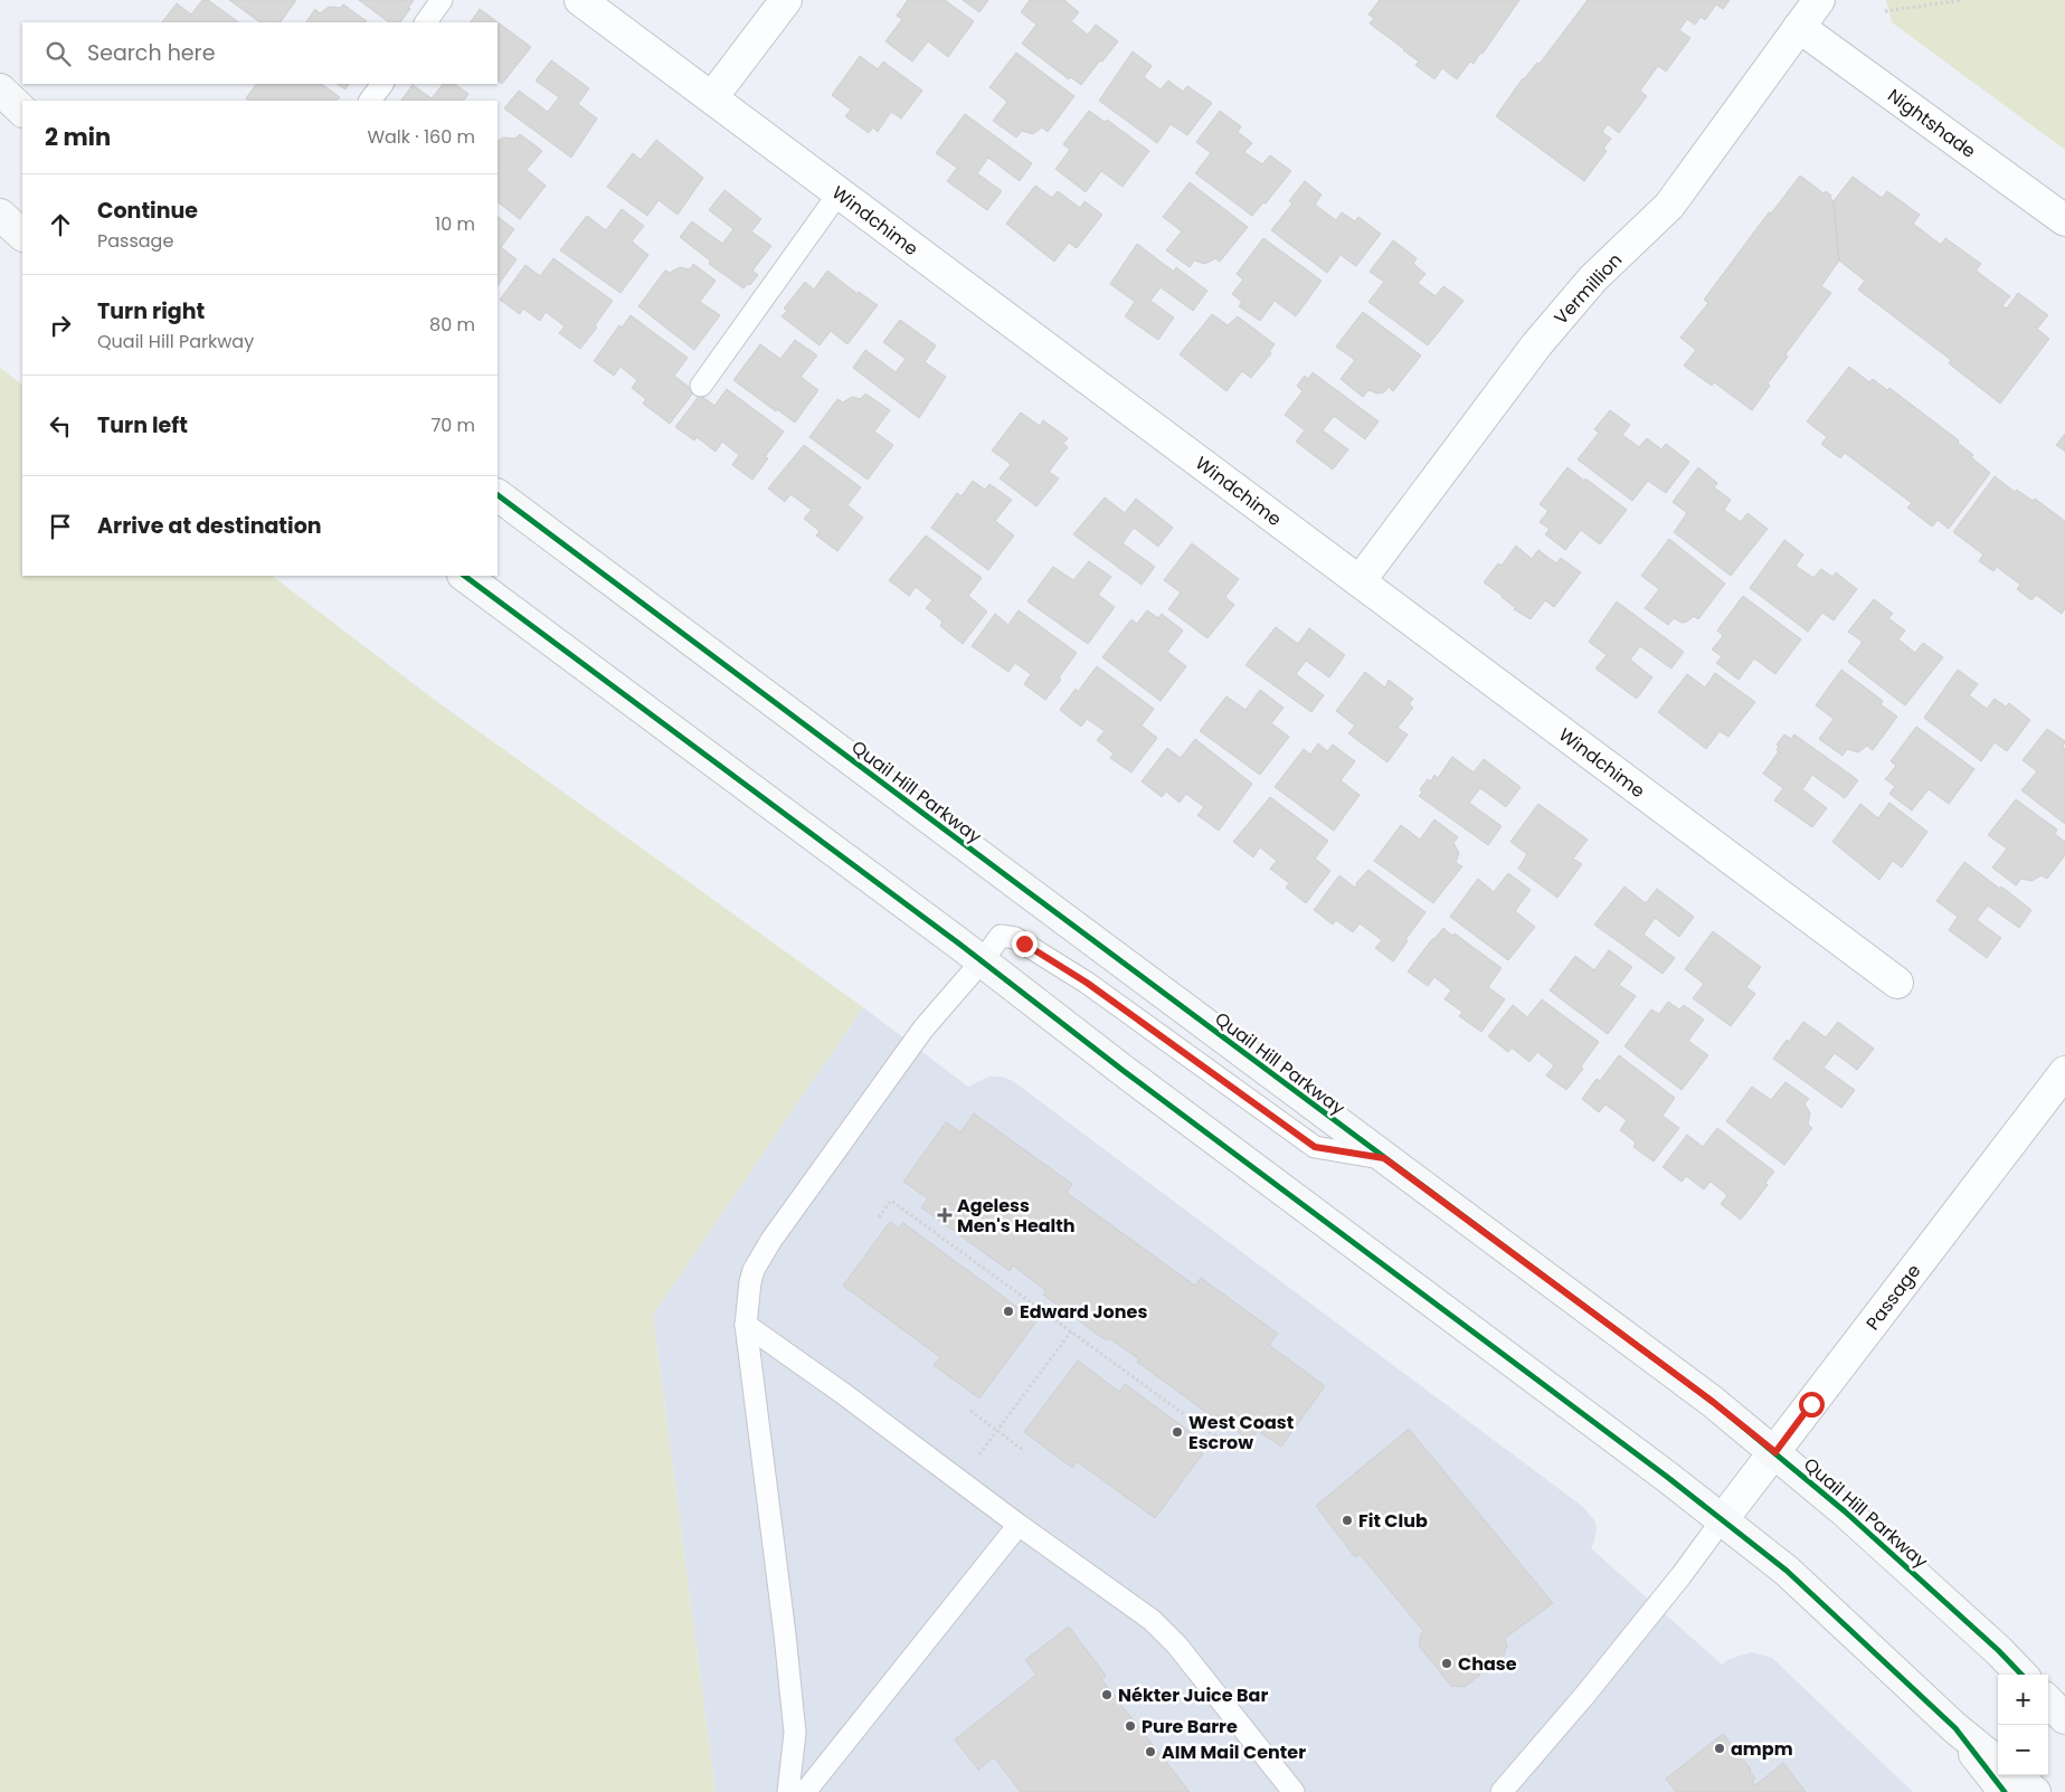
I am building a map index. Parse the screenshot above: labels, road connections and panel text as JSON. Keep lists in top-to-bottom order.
{
  "streets": {
    "main road": ["Quail Hill Parkway"],
    "street": [
      "Nightshade",
      "Windchime",
      "Vermillion",
      "Passage"
    ]
  },
  "crossings": [
    ["Nightshade", "Vermillion"],
    ["Windchime", "Vermillion"],
    ["Quail Hill Parkway", "Passage"]
  ],
  "places": {
    "health": ["Ageless Men's Health"],
    "other": [
      "Edward Jones",
      "West Coast Escrow",
      "Fit Club",
      "Chase",
      "Nékter Juice Bar",
      "Pure Barre",
      "ampm",
      "AIM Mail Center"
    ]
  },
  "page": {
    "search": "Search here",
    "heading": ["2 min", "Walk · 160 m"],
    "list": [
      ["Continue", "Passage", "10 m"],
      ["Turn right", "Quail Hill Parkway", "80 m"],
      ["Turn left", "70 m"],
      "Arrive at destination"
    ],
    "map_buttons": ["+", "−"]
  }
}
